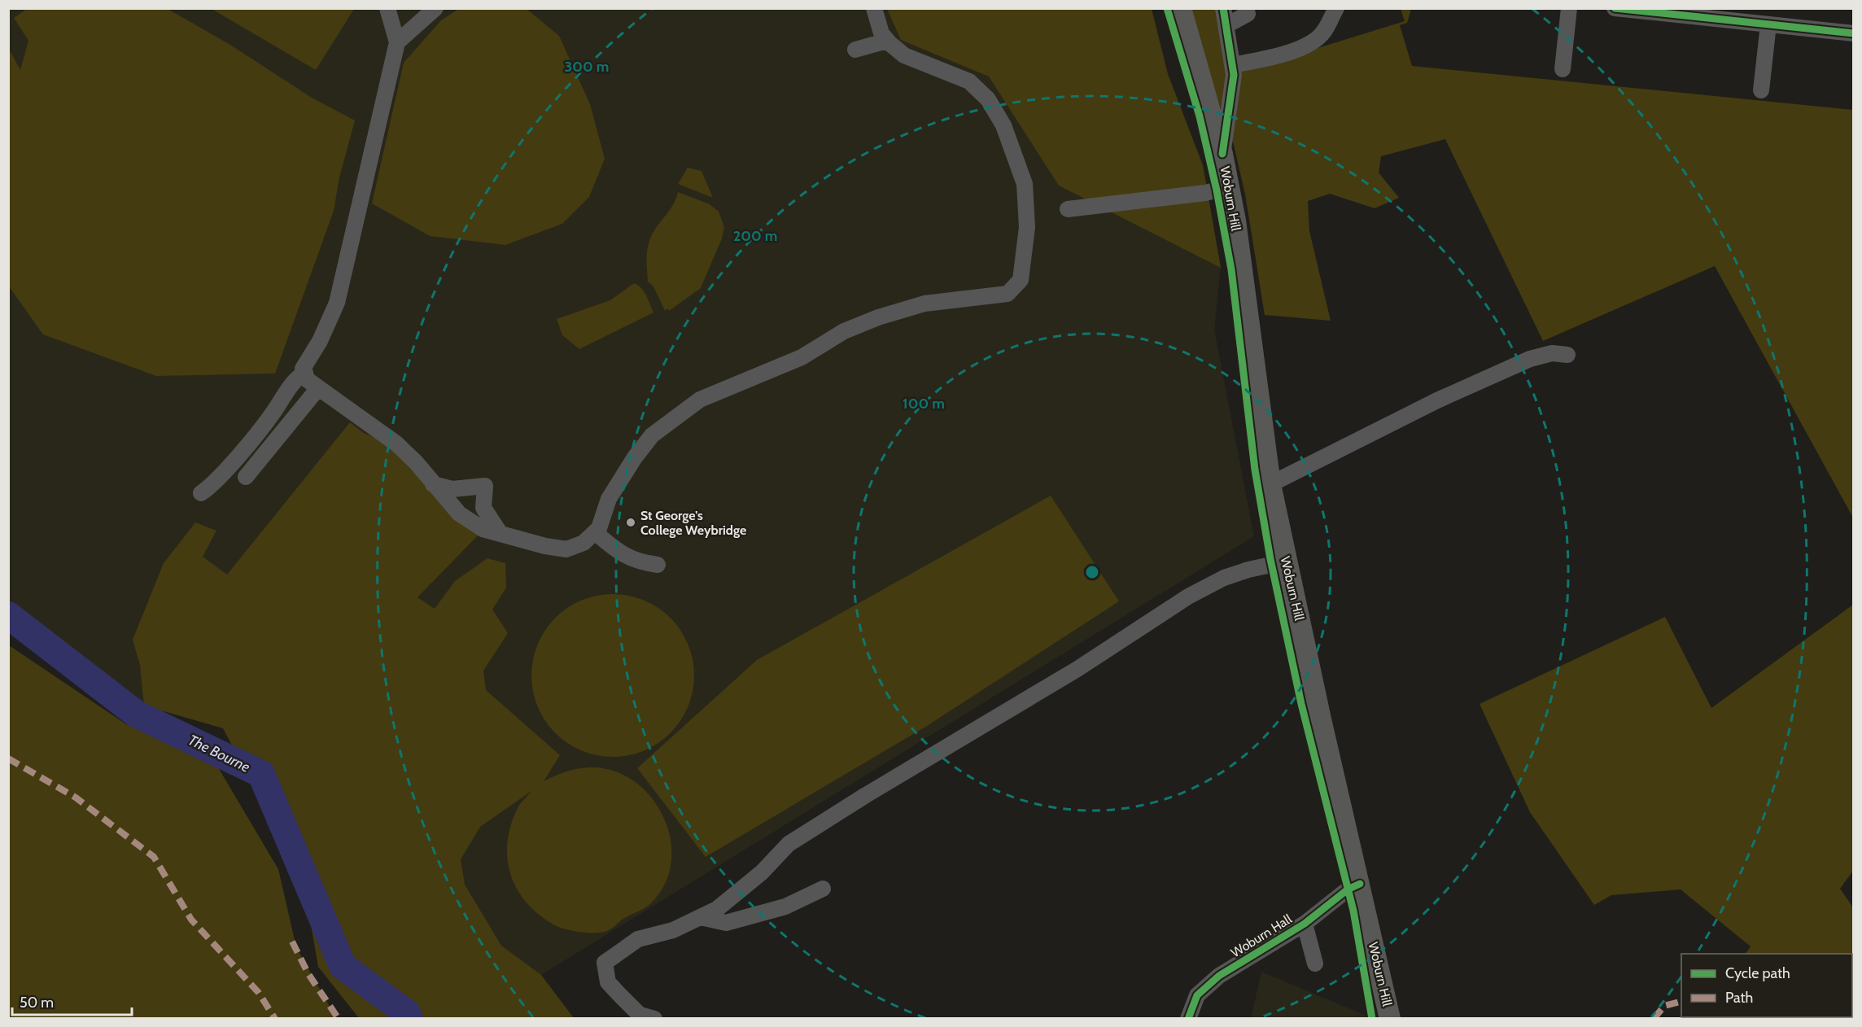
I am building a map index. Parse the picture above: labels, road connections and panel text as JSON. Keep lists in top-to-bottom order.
{
  "streets": {
    "main road": ["Woburn Hill"],
    "street": ["Woburn Hall"]
  },
  "crossings": [
    ["Woburn Hill", "Woburn Hall"]
  ],
  "water": ["The Bourne"],
  "places": ["St George's College Weybridge"],
  "legend": ["Cycle path", "Path"],
  "scale_bar": "50 m",
  "rings": ["300 m", "200 m", "100 m"]
}
